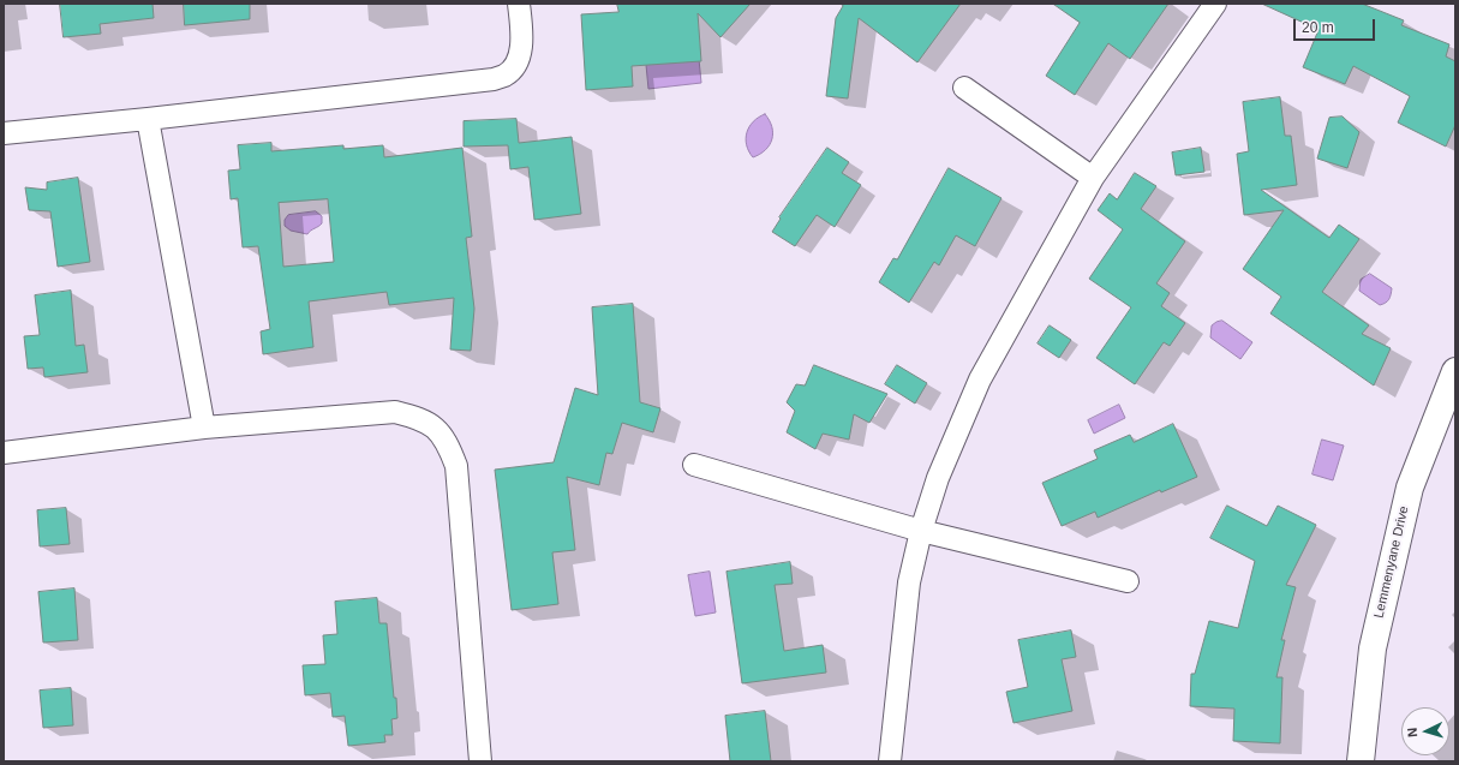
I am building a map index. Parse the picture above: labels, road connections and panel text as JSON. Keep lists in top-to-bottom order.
{
  "streets": {
    "street": ["Lemmenyane Drive"]
  },
  "scale_bar": "20 m",
  "north": "left"
}
